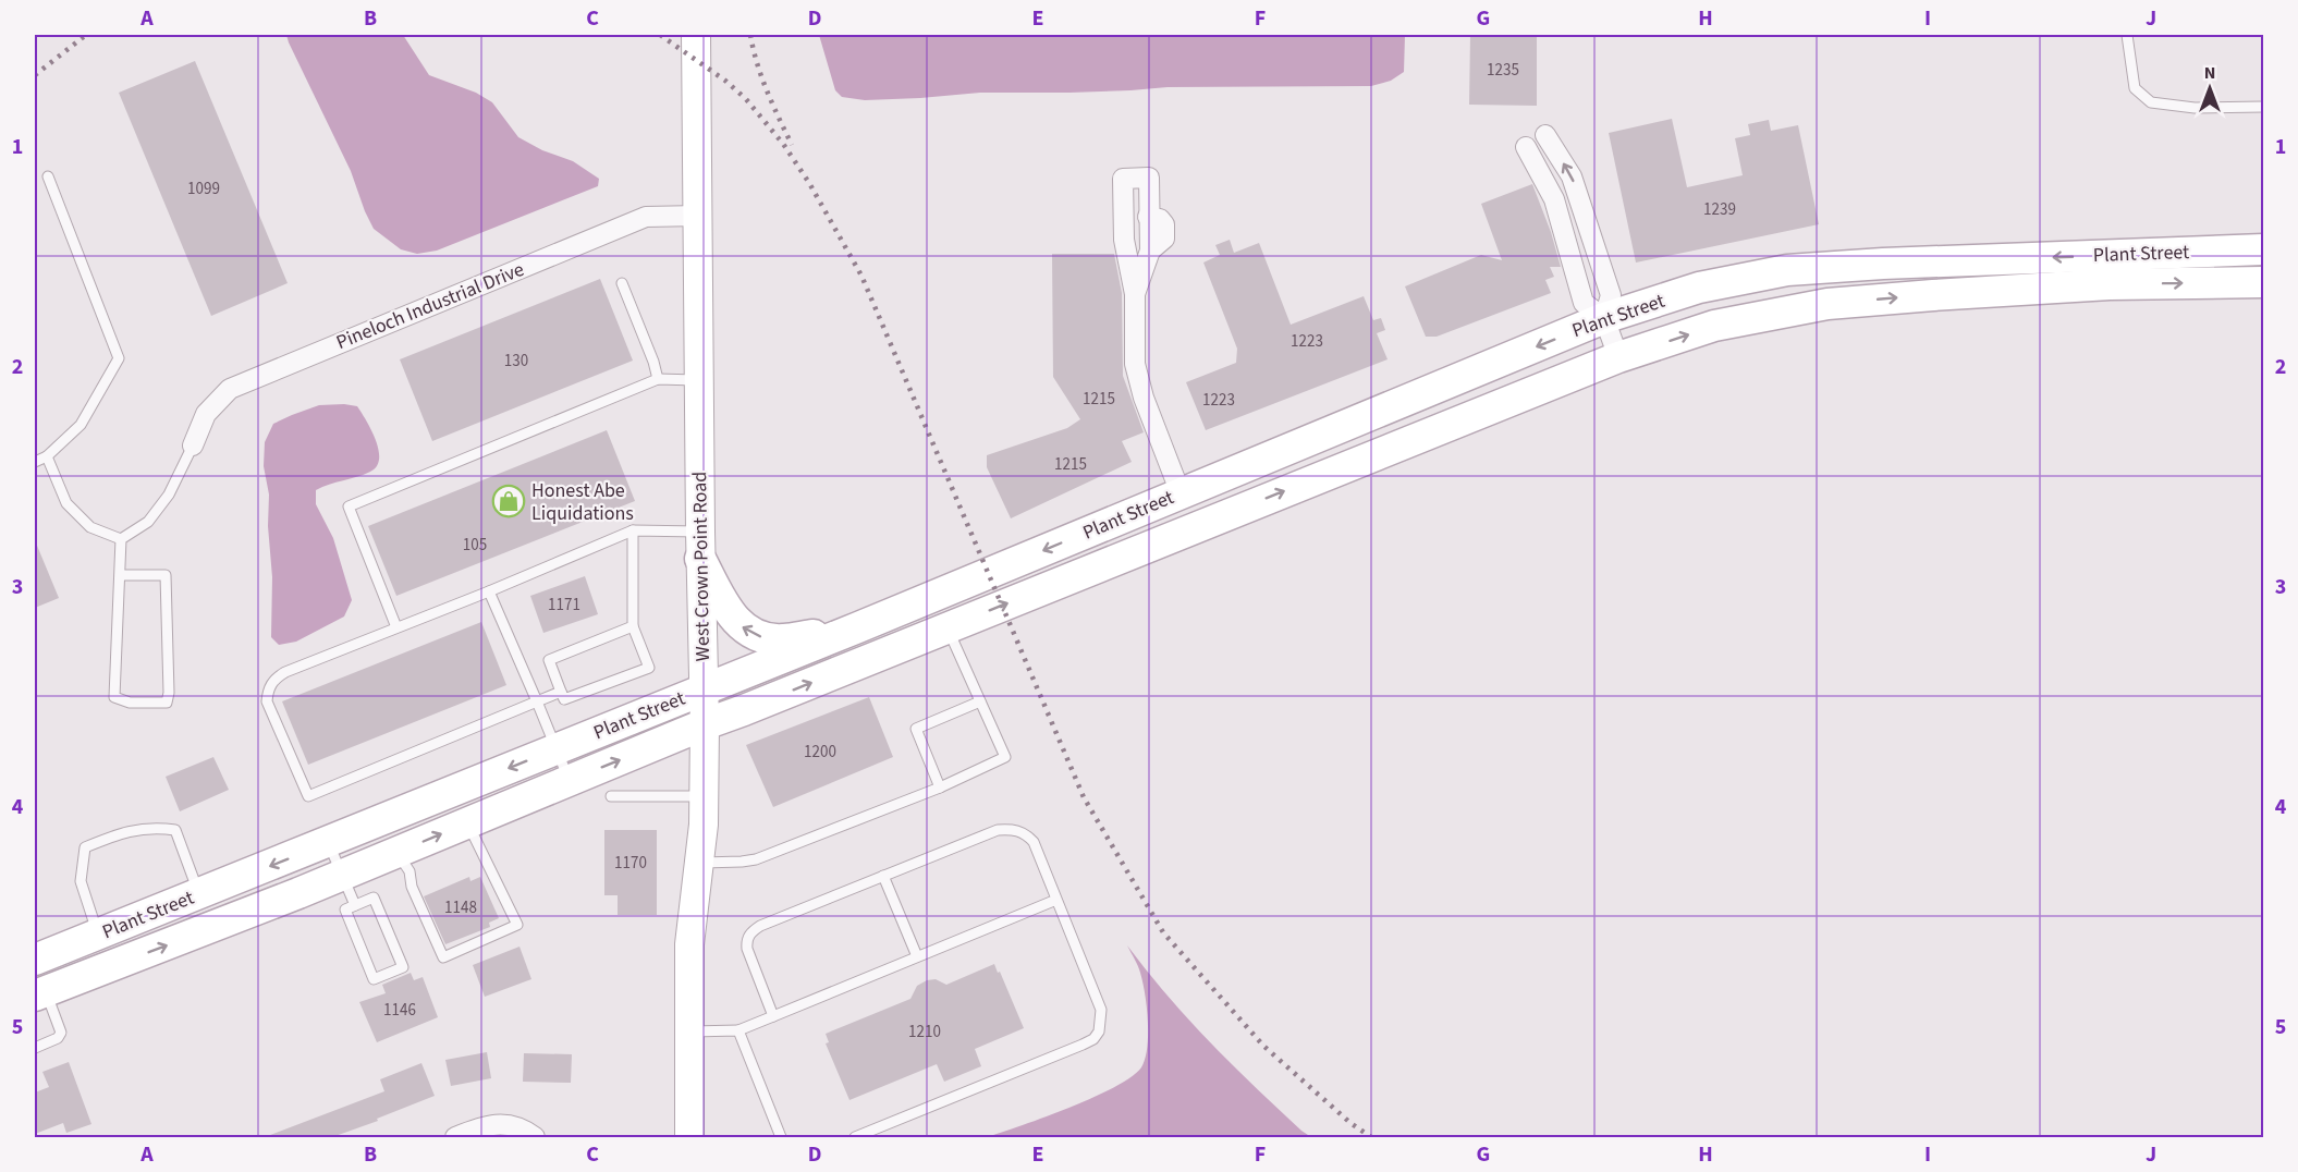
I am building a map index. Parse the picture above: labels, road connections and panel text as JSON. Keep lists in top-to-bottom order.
{
  "streets": {
    "main road": ["Plant Street"],
    "street": ["Pineloch Industrial Drive", "West Crown Point Road"]
  },
  "crossings": [
    ["Plant Street", "West Crown Point Road"],
    ["Pineloch Industrial Drive", "West Crown Point Road"]
  ],
  "places": {
    "shop": ["Honest Abe Liquidations"]
  },
  "house_numbers": [
    "1235",
    "1099",
    "1239",
    "1223",
    "130",
    "1215",
    "1223",
    "1215",
    "105",
    "1171",
    "1200",
    "1170",
    "1148",
    "1146",
    "1210"
  ],
  "north": "top",
  "grid": {
    "columns": [
      "A",
      "B",
      "C",
      "D",
      "E",
      "F",
      "G",
      "H",
      "I",
      "J"
    ],
    "rows": [
      "1",
      "2",
      "3",
      "4",
      "5"
    ]
  }
}
